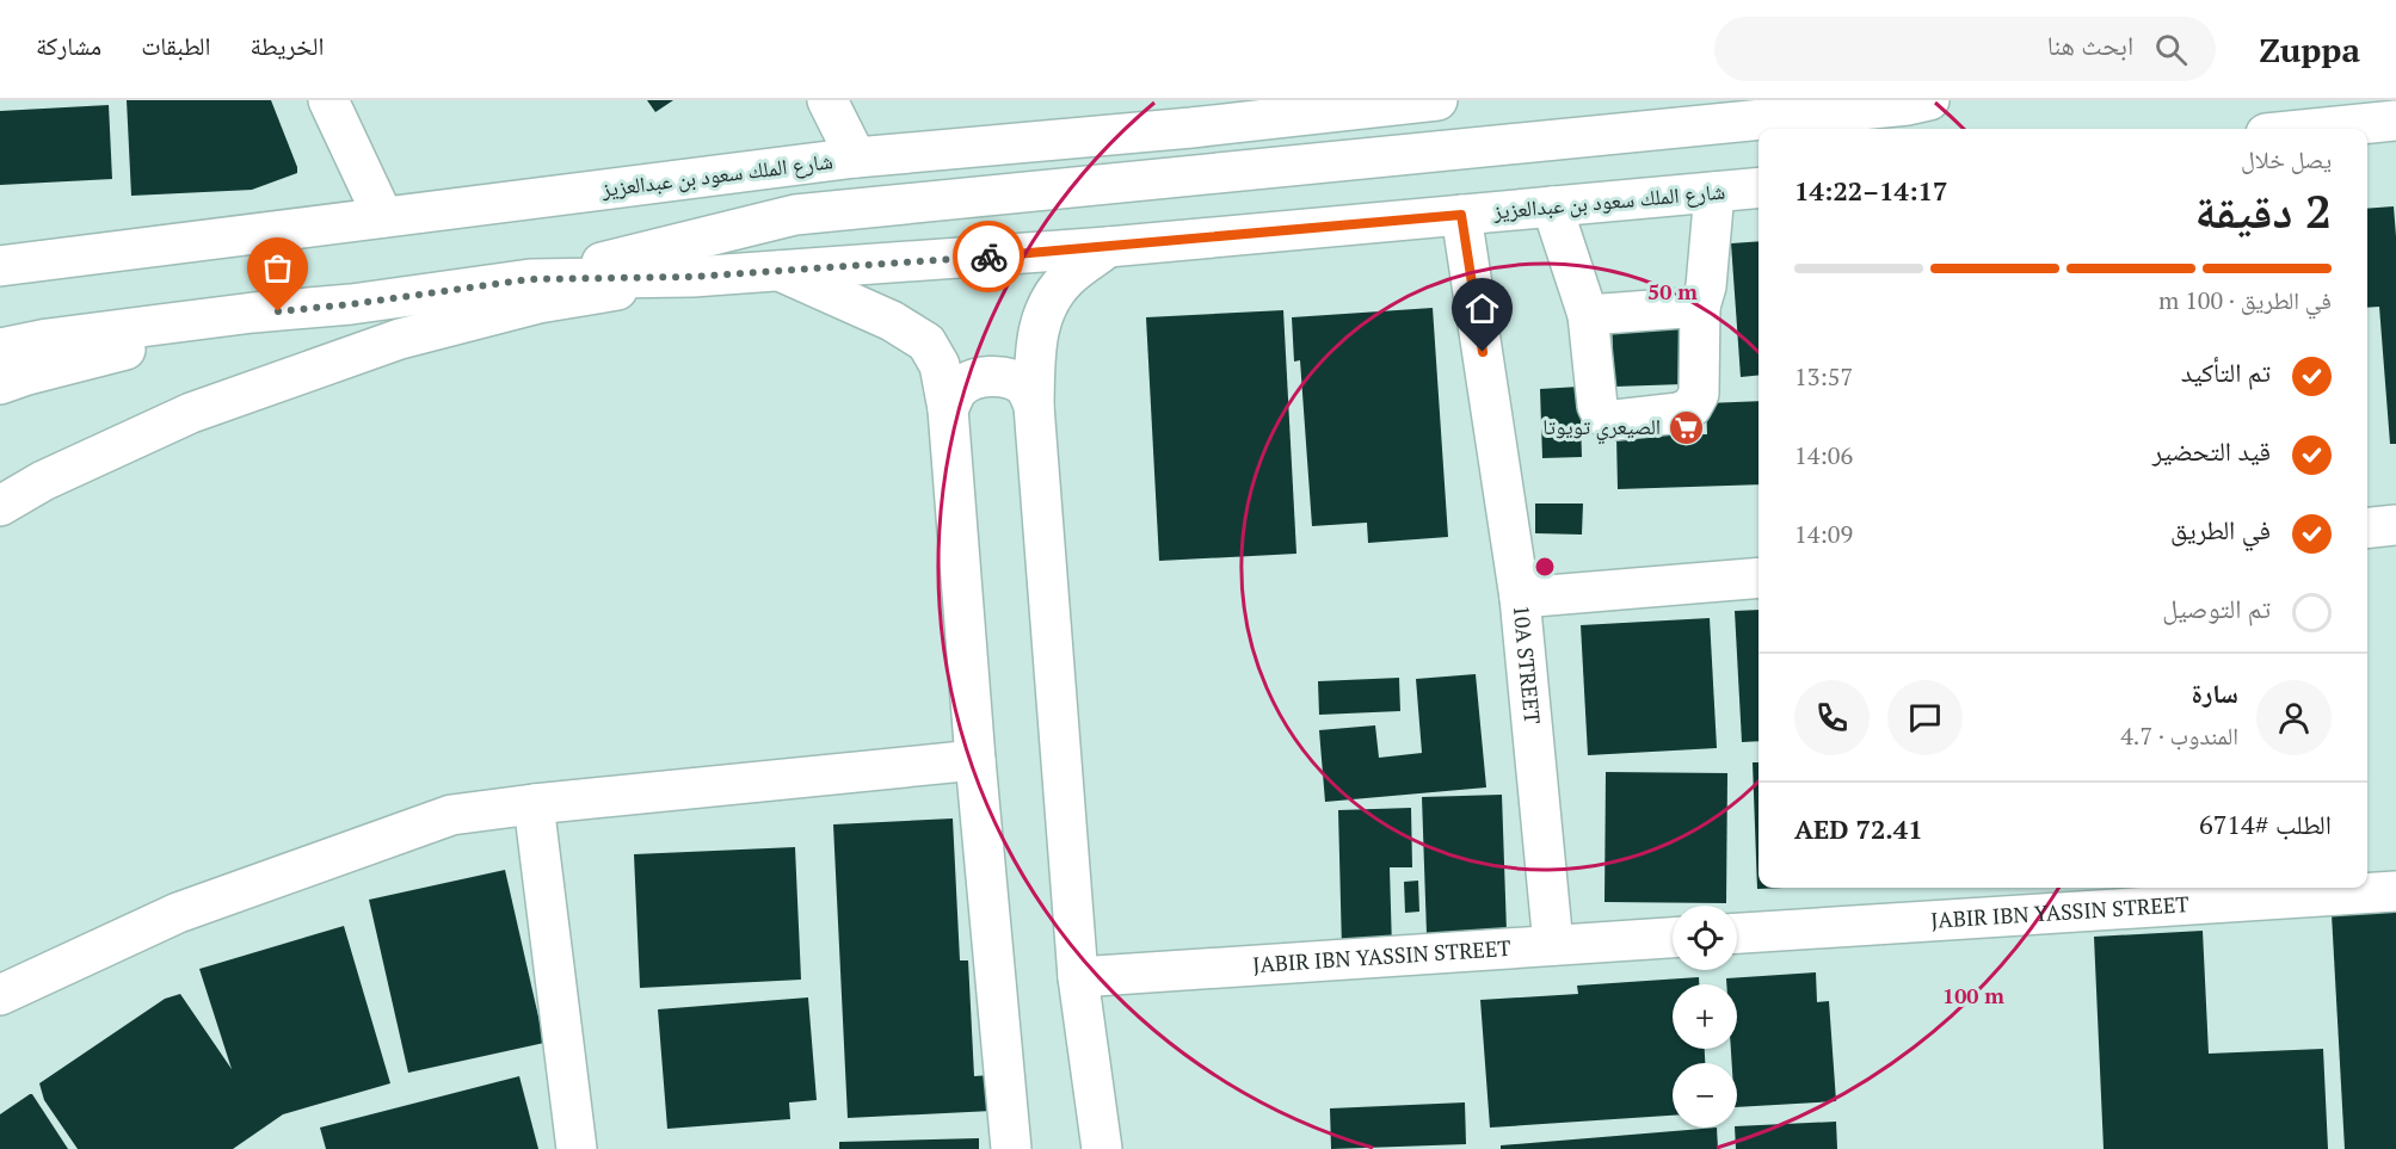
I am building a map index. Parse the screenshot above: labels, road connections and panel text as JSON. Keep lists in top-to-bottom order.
{
  "streets": {
    "street": ["شارع الملك سعود بن عبدالعزيز", "10A STREET", "JABIR IBN YASSIN STREET"]
  },
  "crossings": [
    ["شارع الملك سعود بن عبدالعزيز", "10A STREET"],
    ["10A STREET", "JABIR IBN YASSIN STREET"]
  ],
  "places": {
    "supermarket": ["الصيعري تويوتا"]
  },
  "page": {
    "header": "Zuppa",
    "search": "ابحث هنا",
    "nav": ["الخريطة", "الطبقات", "مشاركة"],
    "heading": ["2 دقيقة", "يصل خلال", "14:17–14:22"],
    "panel": [
      "سارة",
      "المندوب · 4.7",
      "الطلب #6714",
      "AED 72.41"
    ],
    "bar": "في الطريق · 100 m",
    "list": [
      ["تم التأكيد", "13:57"],
      ["قيد التحضير", "14:06"],
      ["في الطريق", "14:09"],
      "تم التوصيل"
    ],
    "map_buttons": ["+", "−"]
  },
  "rings": ["50 m", "100 m"]
}
